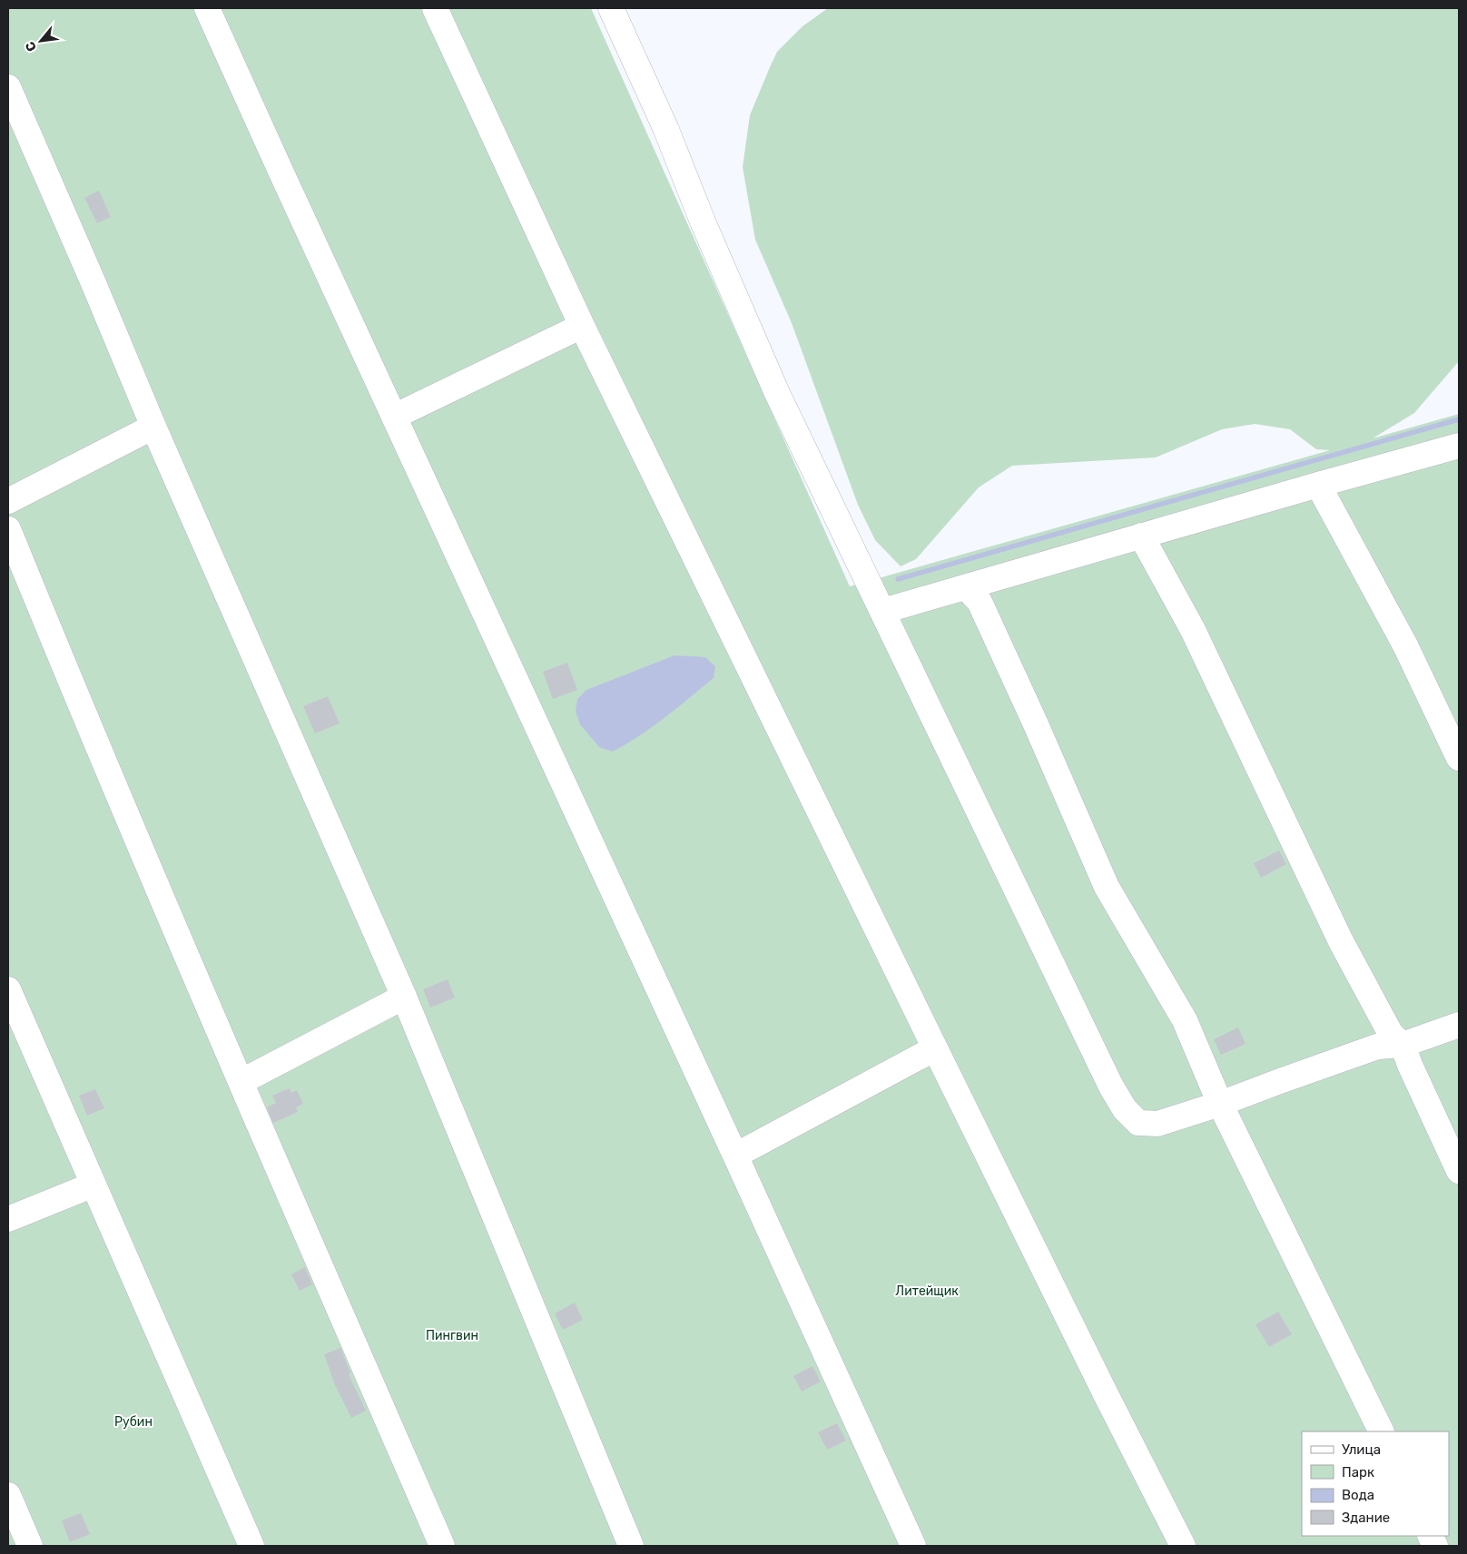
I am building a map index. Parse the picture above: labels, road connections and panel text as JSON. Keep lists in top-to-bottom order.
{
  "parks": ["Литейщик", "Пингвин", "Рубин"],
  "legend": [
    "Улица",
    "Парк",
    "Вода",
    "Здание"
  ],
  "north": "bottom left"
}
